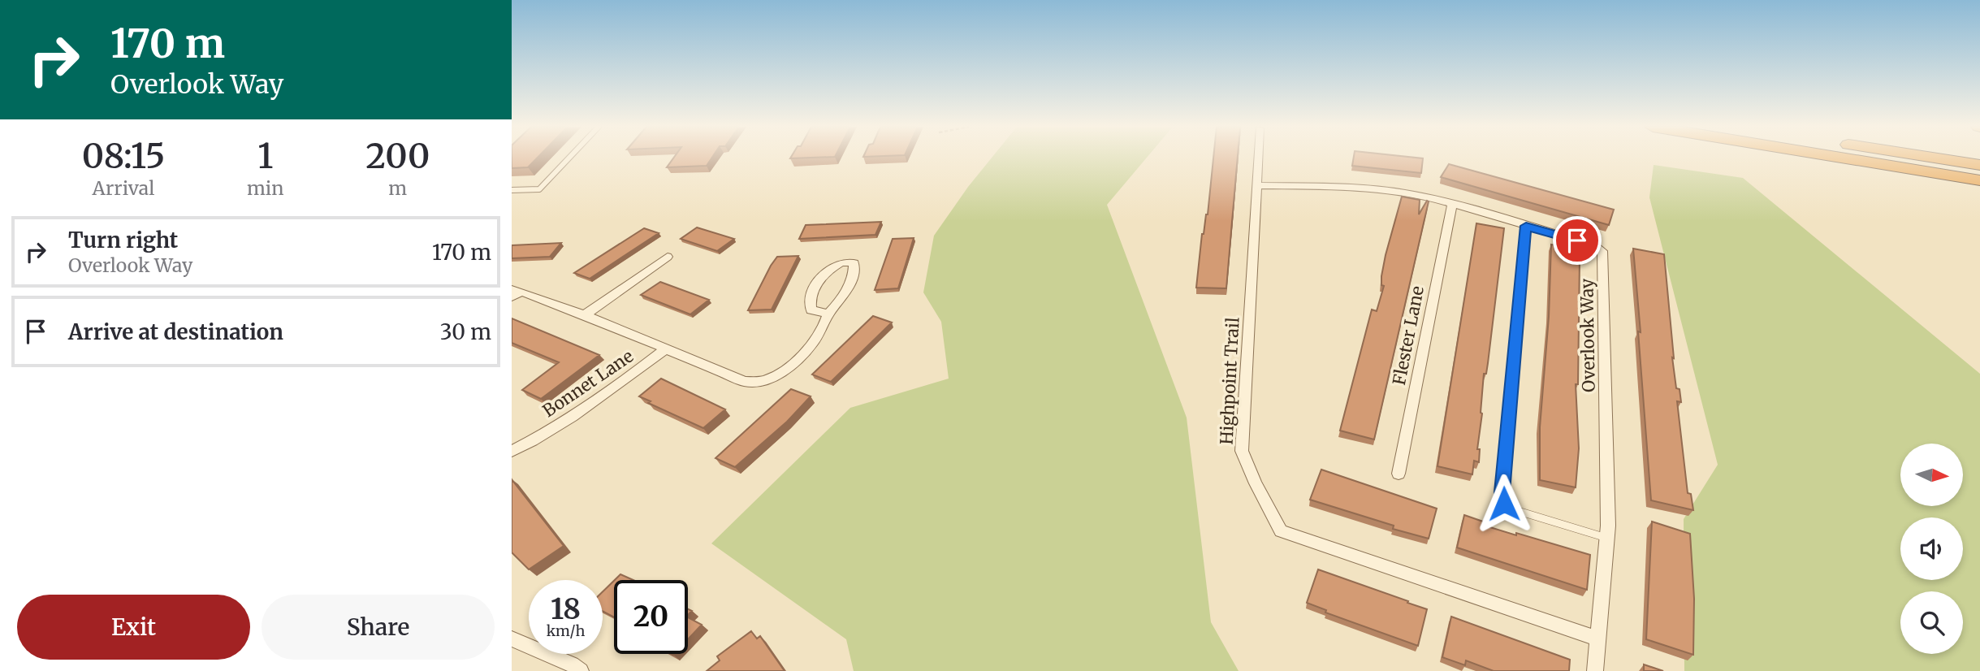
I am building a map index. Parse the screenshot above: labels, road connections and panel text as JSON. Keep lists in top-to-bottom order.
{
  "streets": {
    "street": [
      "Flester Lane",
      "Overlook Way",
      "Highpoint Trail",
      "Bonnet Lane"
    ]
  },
  "crossings": [
    ["Flester Lane", "Overlook Way"],
    ["Overlook Way", "Highpoint Trail"]
  ],
  "north": "right",
  "page": {
    "turn": ["170 m", "Overlook Way"],
    "eta": [
      "08:15",
      "Arrival",
      "1",
      "min",
      "200",
      "m"
    ],
    "list": [
      {
        "name": "Turn right",
        "note": "Overlook Way",
        "value": "170 m"
      },
      {
        "name": "Arrive at destination",
        "value": "30 m"
      }
    ],
    "speed": "18 km/h",
    "limit": "20",
    "buttons": ["Exit", "Share"]
  }
}
